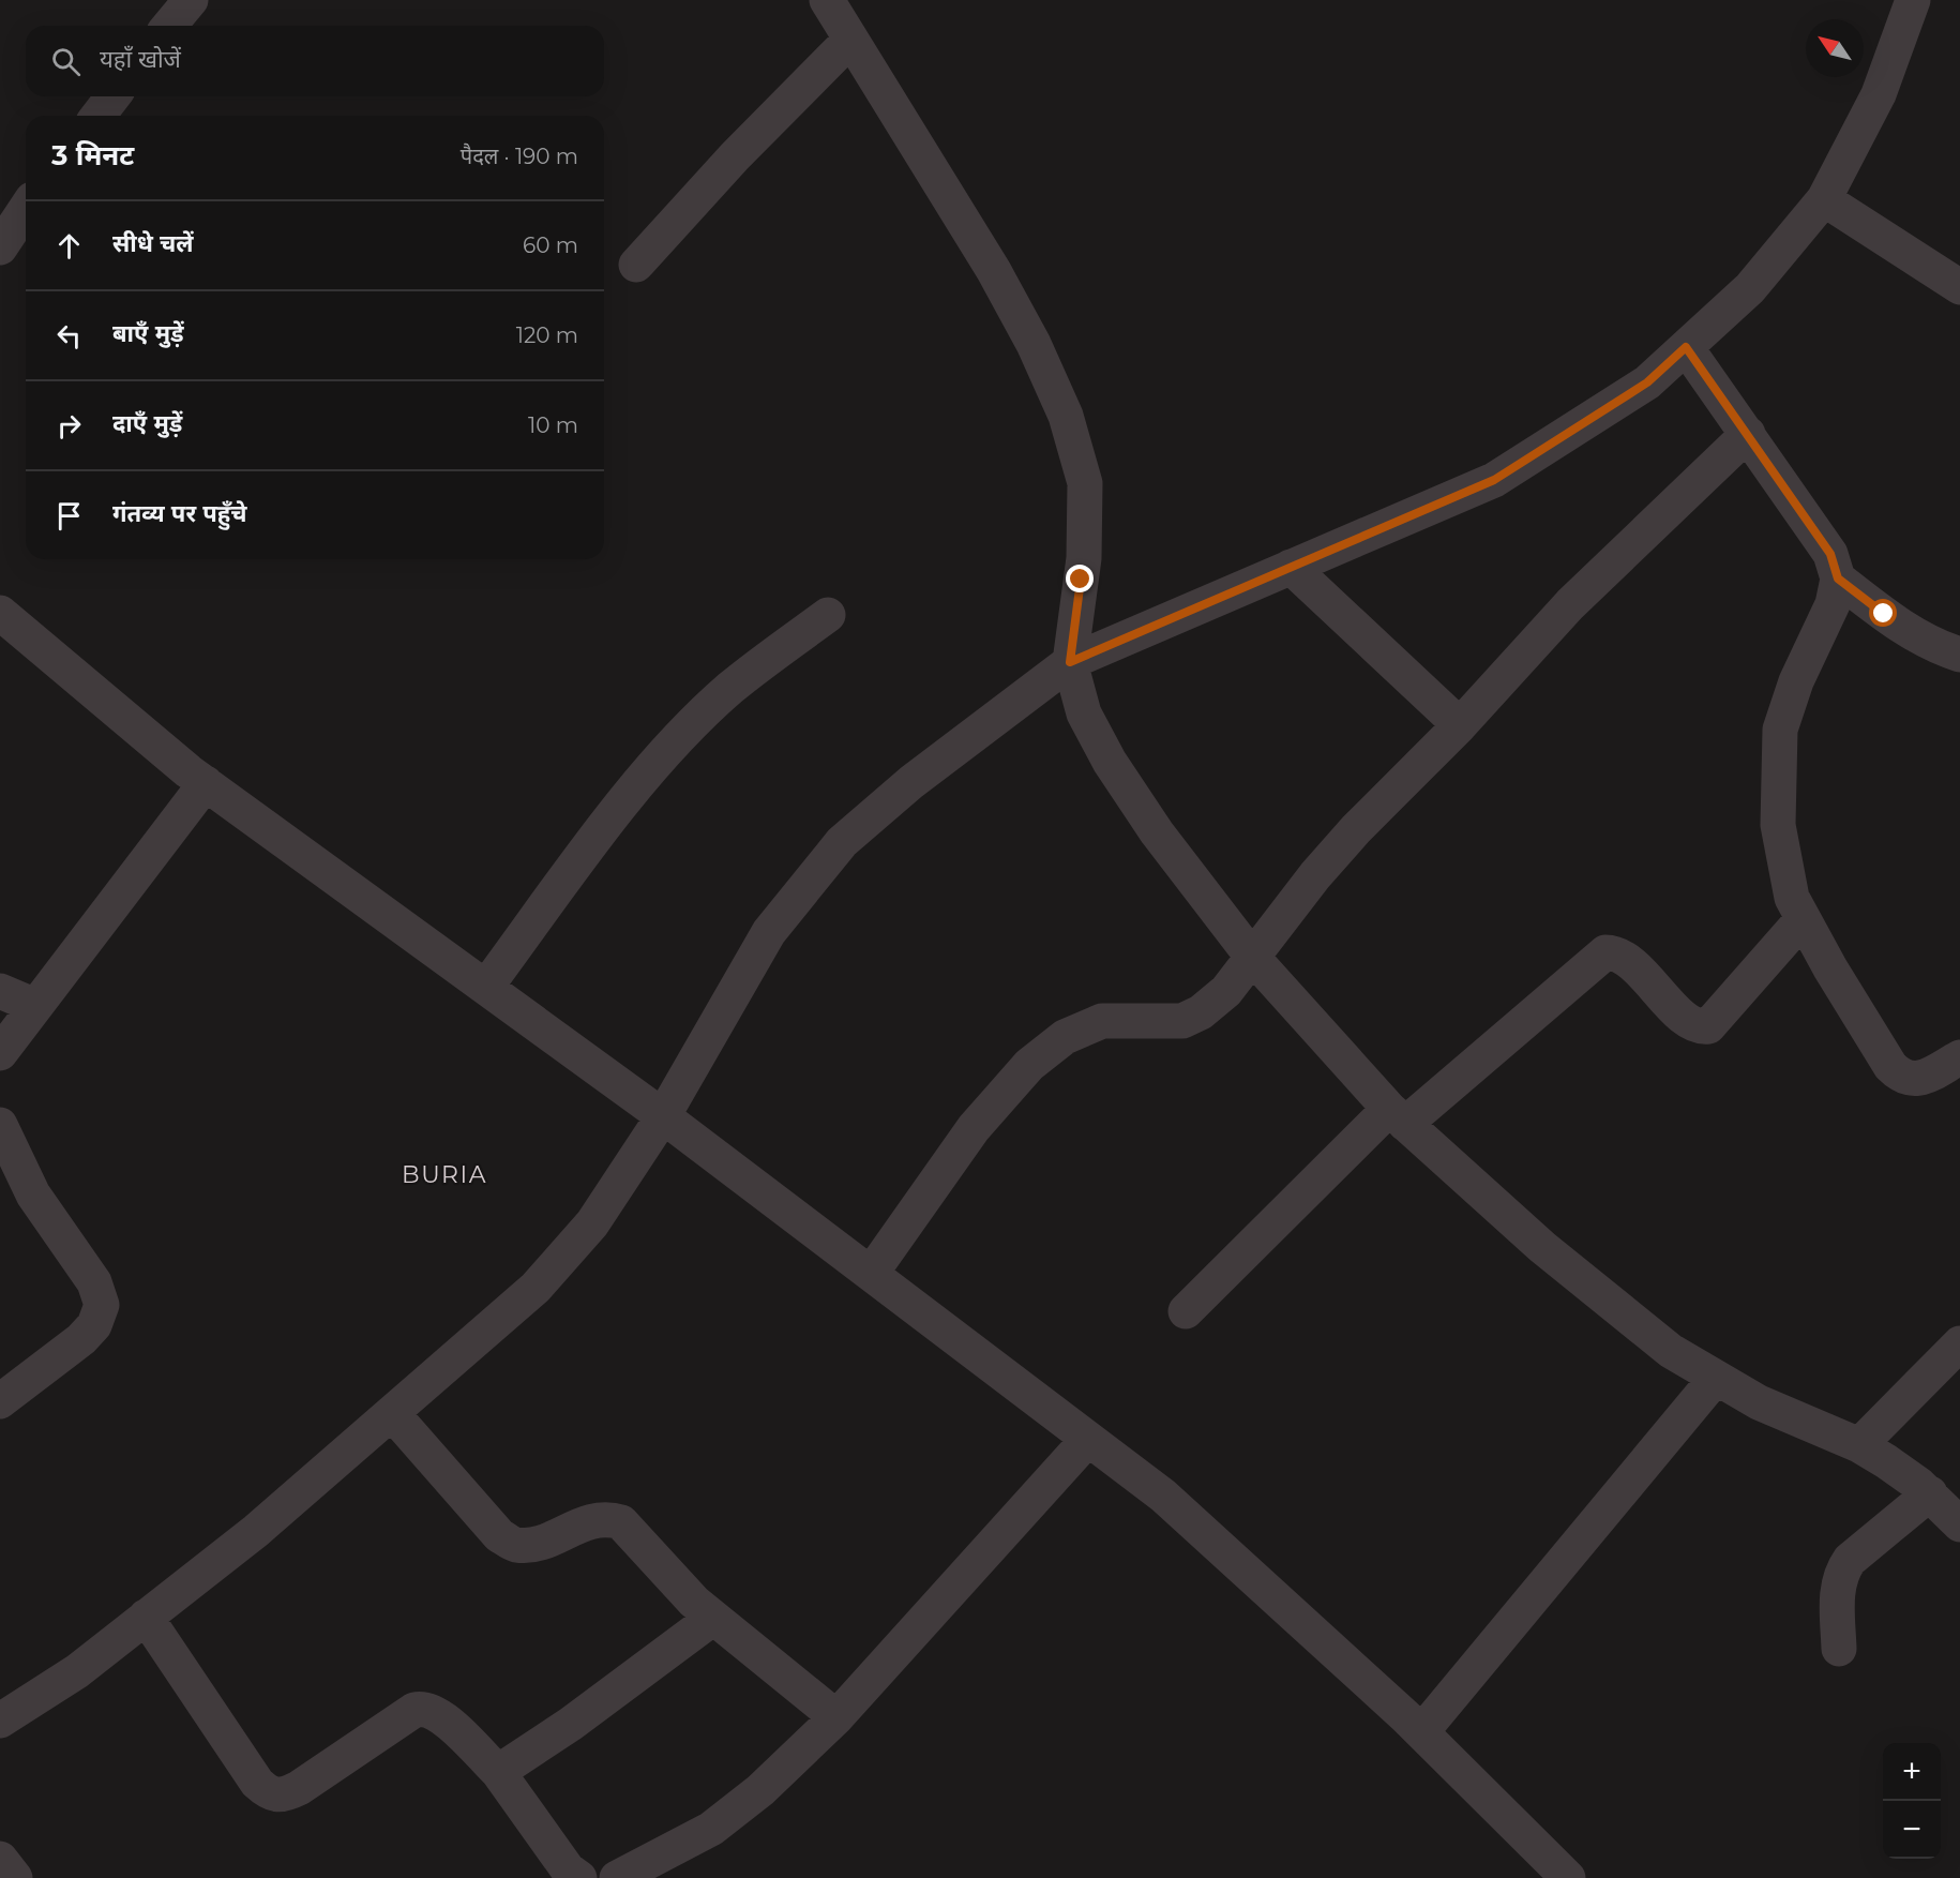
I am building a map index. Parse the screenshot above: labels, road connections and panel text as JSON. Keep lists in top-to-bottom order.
{
  "districts": ["BURIA"],
  "north": "top left",
  "page": {
    "search": "यहाँ खोजें",
    "heading": ["3 मिनट", "पैदल · 190 m"],
    "list": [
      ["सीधे चलें", "60 m"],
      ["बाएँ मुड़ें", "120 m"],
      ["दाएँ मुड़ें", "10 m"],
      "गंतव्य पर पहुँचे"
    ],
    "map_buttons": ["+", "−"]
  }
}
